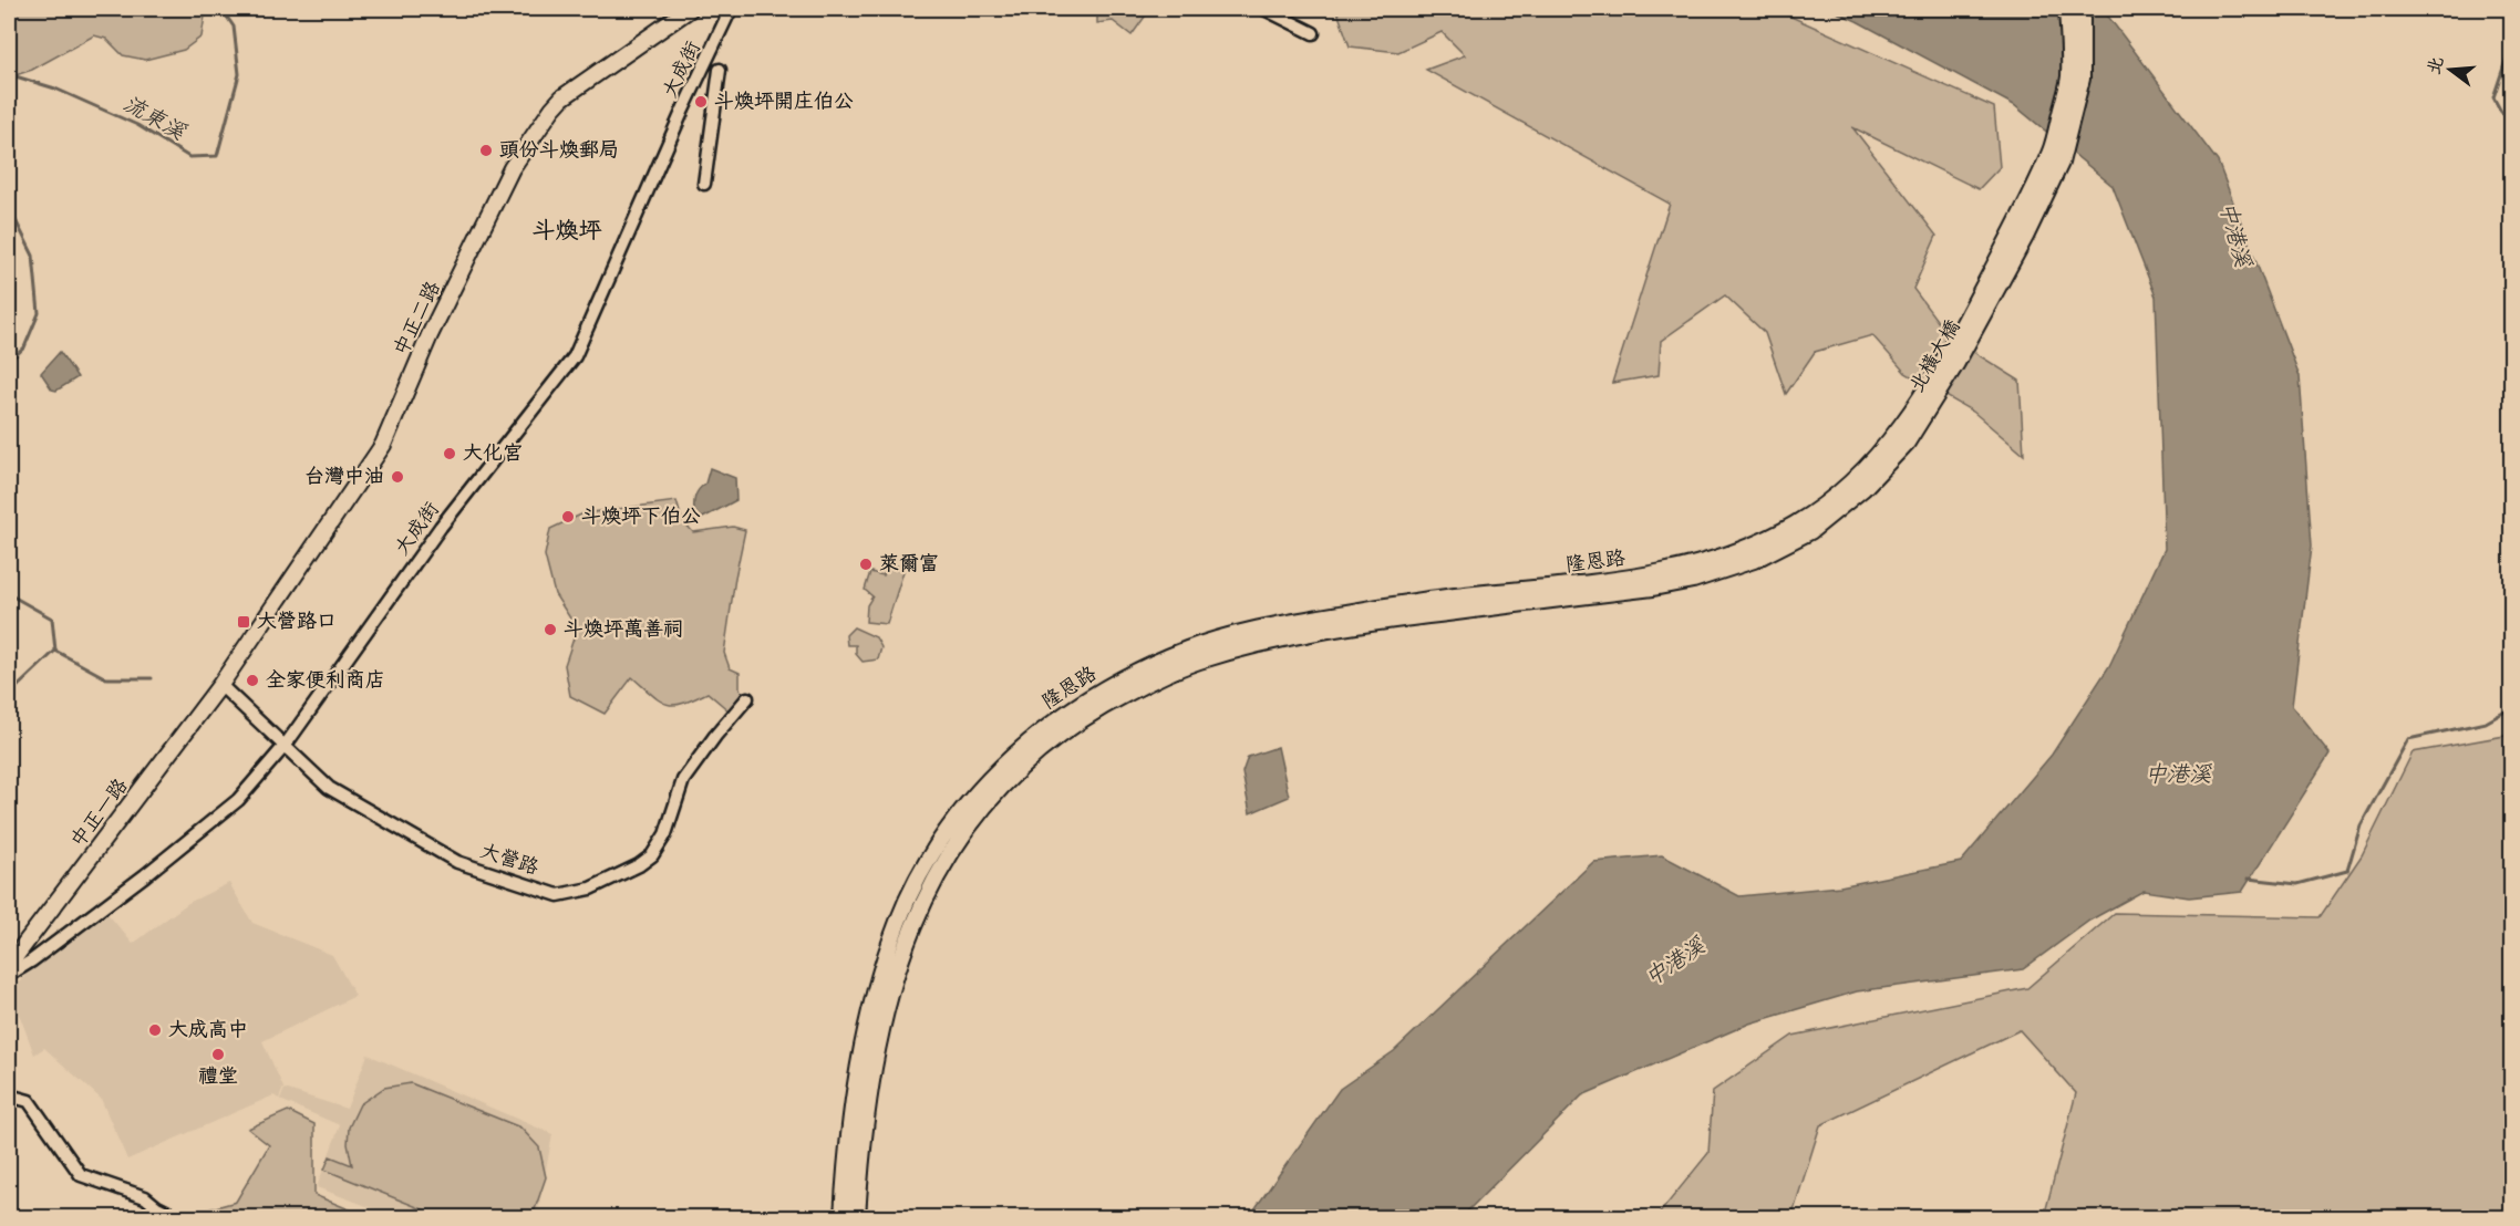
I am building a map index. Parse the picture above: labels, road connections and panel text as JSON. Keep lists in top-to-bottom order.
{
  "streets": {
    "main road": [
      "中正二路",
      "北橫大橋",
      "隆恩路",
      "中正一路"
    ],
    "street": ["大成街", "大營路"]
  },
  "crossings": [
    ["大成街", "大營路"],
    ["中正二路", "中正一路"],
    ["中正二路", "大營路"],
    ["北橫大橋", "隆恩路"],
    ["中正一路", "大營路"]
  ],
  "districts": ["斗煥坪"],
  "water": ["流東溪", "中港溪"],
  "places": {
    "other": [
      "斗煥坪開庄伯公",
      "頭份斗煥郵局",
      "大化宮",
      "台灣中油",
      "斗煥坪下伯公",
      "萊爾富",
      "斗煥坪萬善祠",
      "全家便利商店",
      "大成高中",
      "禮堂"
    ],
    "transit": ["大營路口"]
  },
  "north": "left"
}
